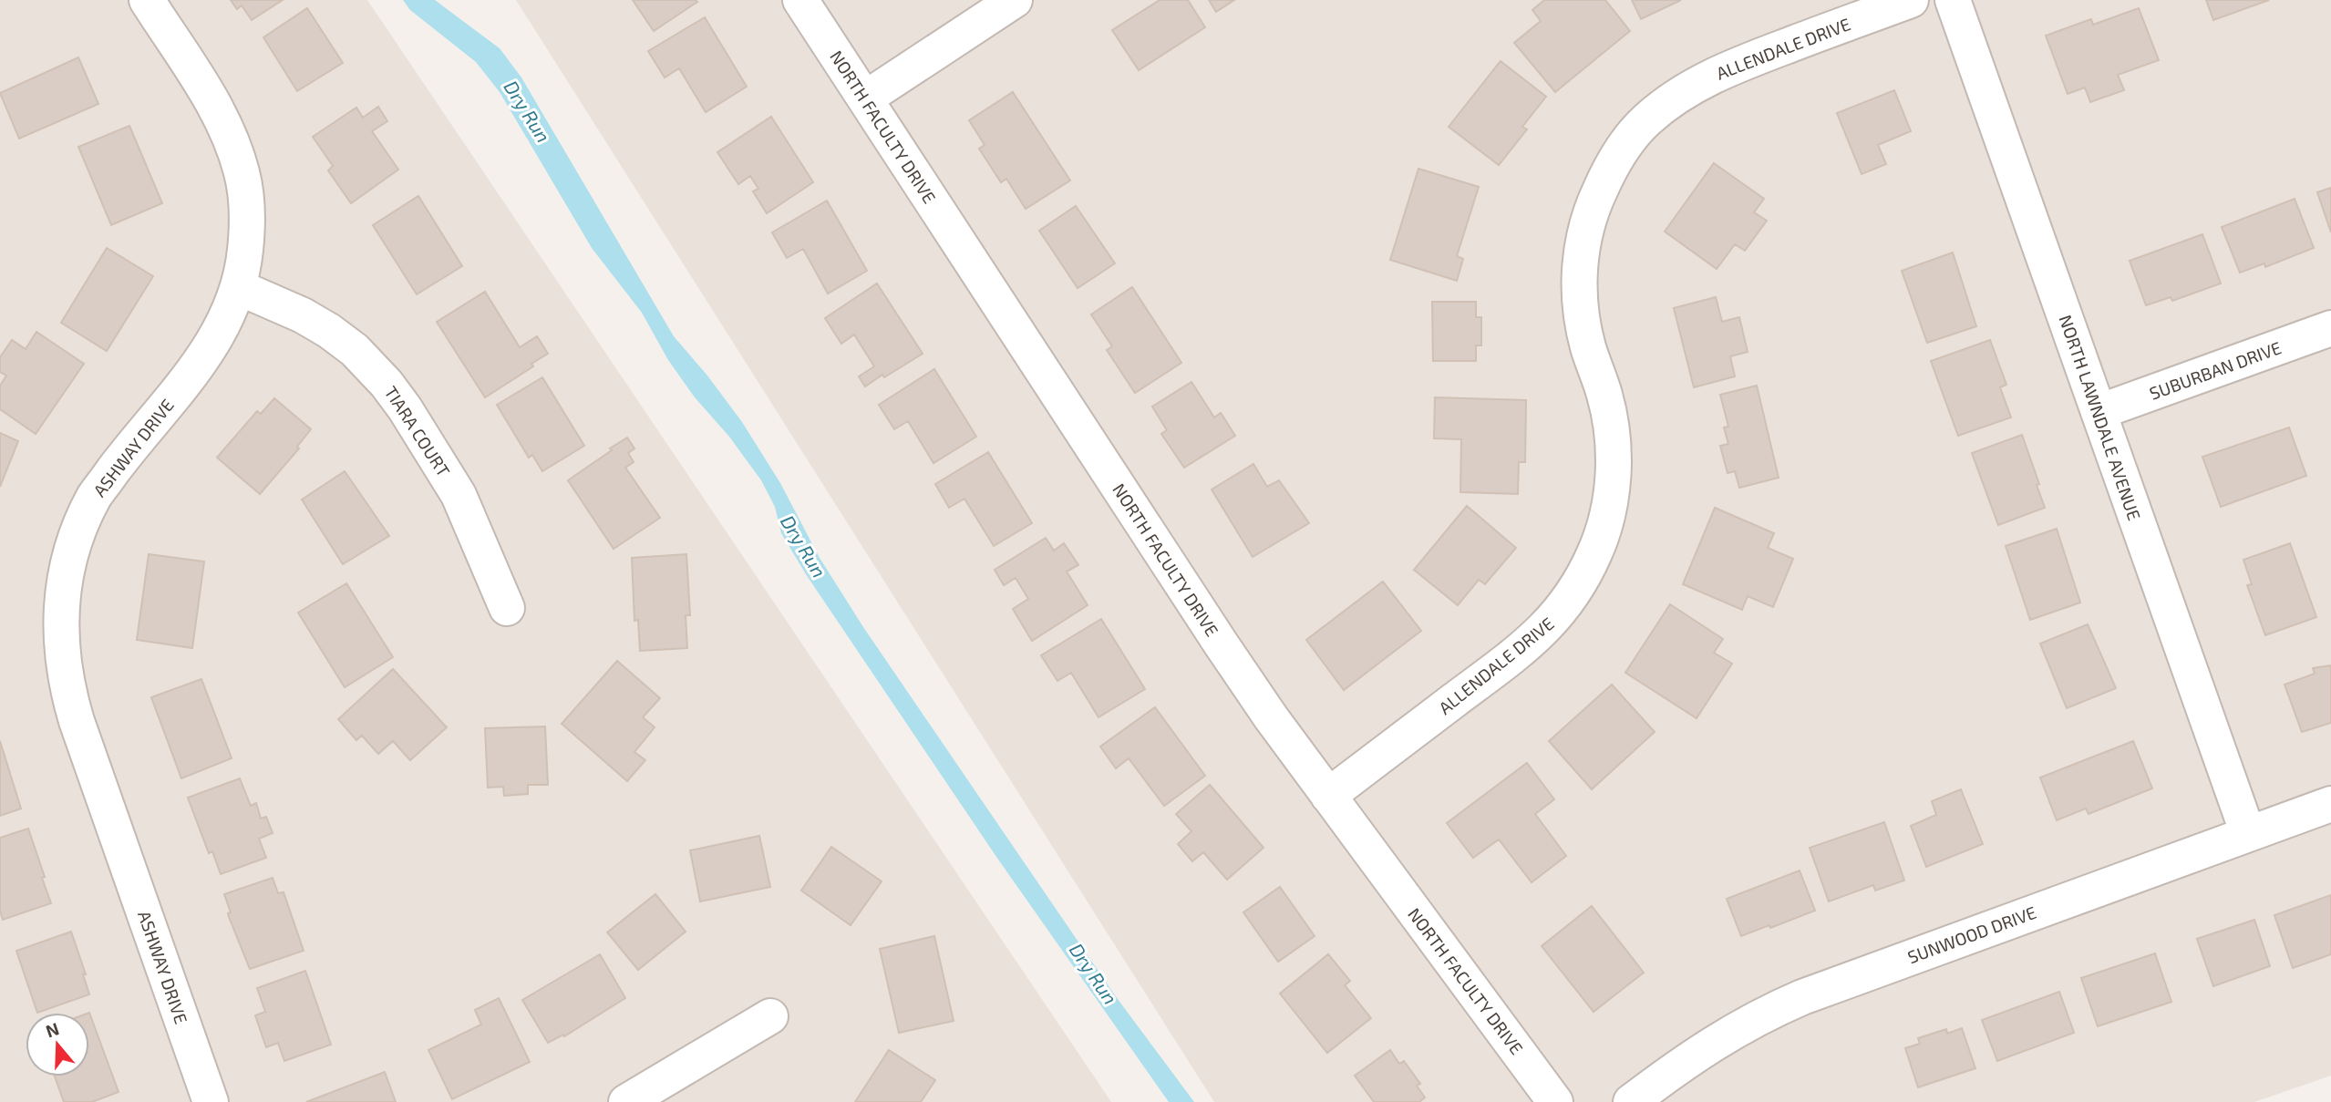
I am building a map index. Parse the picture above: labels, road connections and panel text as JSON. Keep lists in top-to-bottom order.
{
  "streets": {
    "street": [
      "ALLENDALE DRIVE",
      "NORTH FACULTY DRIVE",
      "SUBURBAN DRIVE",
      "NORTH LAWNDALE AVENUE",
      "TIARA COURT",
      "ASHWAY DRIVE",
      "SUNWOOD DRIVE"
    ]
  },
  "crossings": [
    ["ALLENDALE DRIVE", "NORTH FACULTY DRIVE"],
    ["SUBURBAN DRIVE", "NORTH LAWNDALE AVENUE"],
    ["NORTH LAWNDALE AVENUE", "SUNWOOD DRIVE"],
    ["TIARA COURT", "ASHWAY DRIVE"]
  ],
  "water": ["Dry Run"],
  "north": "top"
}
